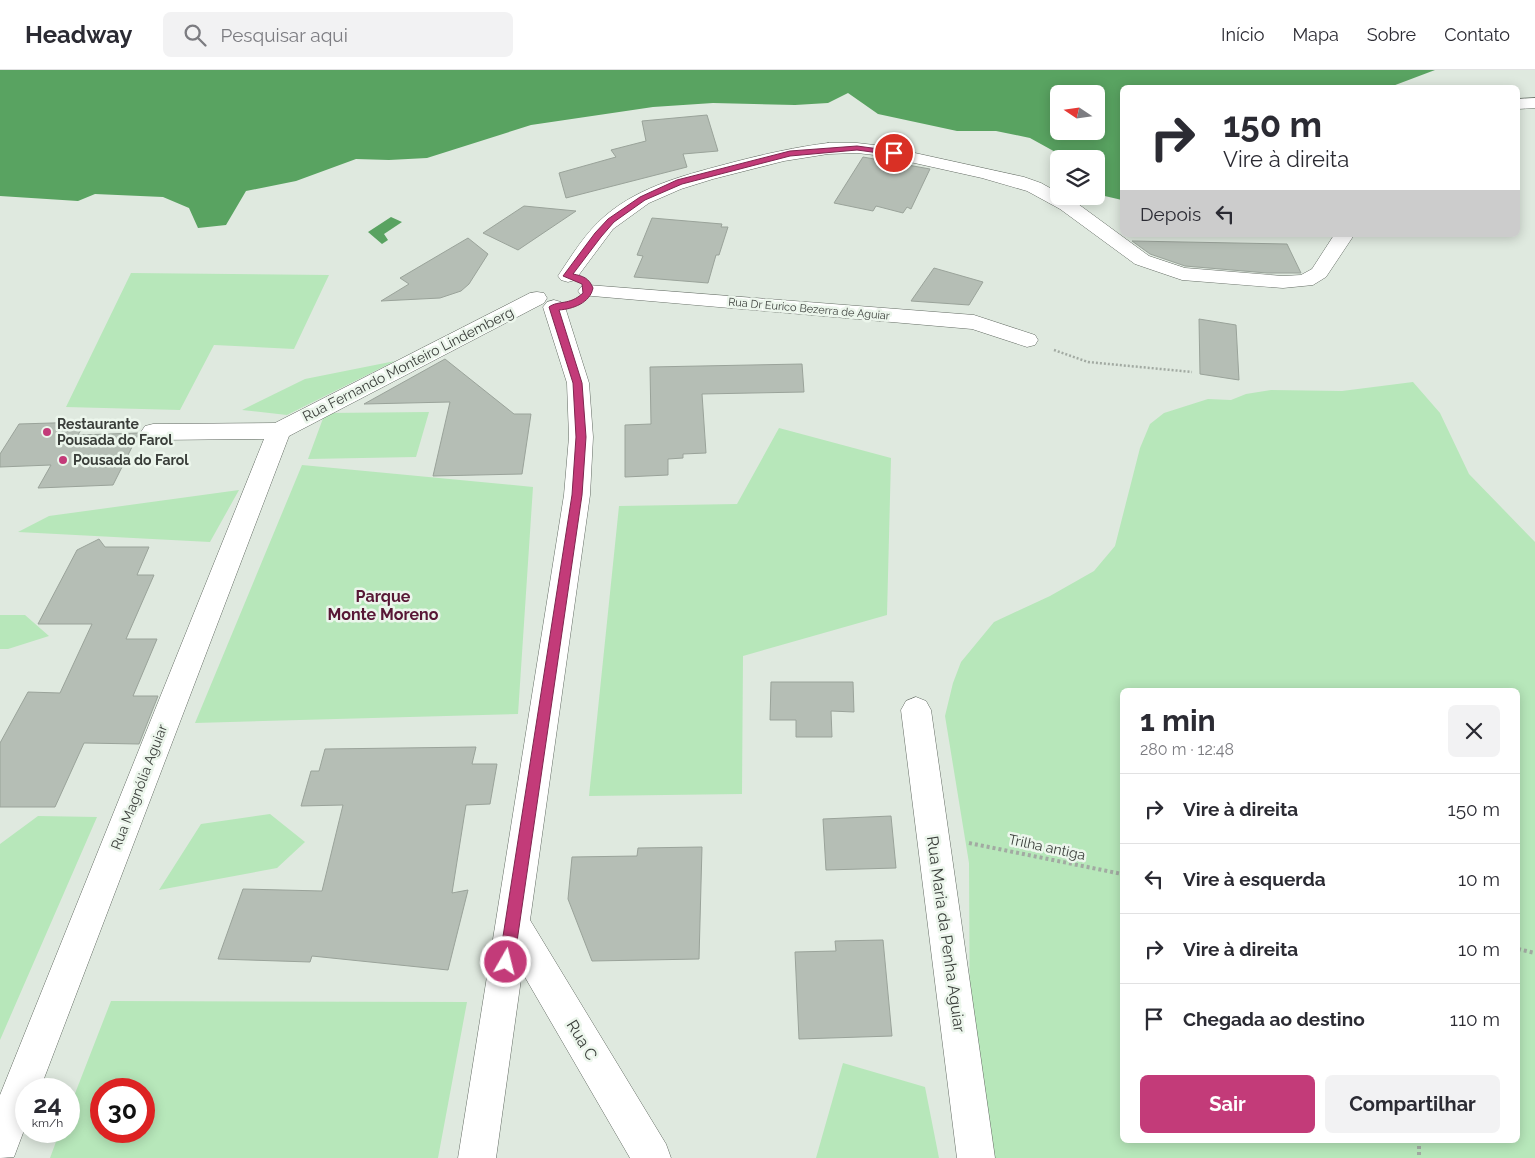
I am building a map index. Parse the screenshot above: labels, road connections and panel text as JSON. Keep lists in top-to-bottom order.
{
  "streets": {
    "street": [
      "Rua Dr Eurico Bezerra de Aguiar",
      "Rua Fernando Monteiro Lindemberg",
      "Rua Magnólia Aguiar",
      "Rua Maria da Penha Aguiar",
      "Rua C"
    ],
    "path": ["Trilha antiga"]
  },
  "crossings": [
    ["Rua Dr Eurico Bezerra de Aguiar", "Rua Fernando Monteiro Lindemberg"],
    ["Rua Fernando Monteiro Lindemberg", "Rua Magnólia Aguiar"]
  ],
  "districts": ["Parque Monte Moreno"],
  "places": ["Restaurante Pousada do Farol", "Pousada do Farol"],
  "north": "left",
  "page": {
    "header": "Headway",
    "search": "Pesquisar aqui",
    "nav": [
      "Início",
      "Mapa",
      "Sobre",
      "Contato"
    ],
    "turn": ["150 m", "Vire à direita"],
    "then": "Depois",
    "heading": ["1 min", "280 m · 12:48"],
    "list": [
      {
        "name": "Vire à direita",
        "value": "150 m"
      },
      {
        "name": "Vire à esquerda",
        "value": "10 m"
      },
      {
        "name": "Vire à direita",
        "value": "10 m"
      },
      {
        "name": "Chegada ao destino",
        "value": "110 m"
      }
    ],
    "buttons": ["Sair", "Compartilhar"],
    "speed": "24 km/h",
    "limit": "30"
  }
}
